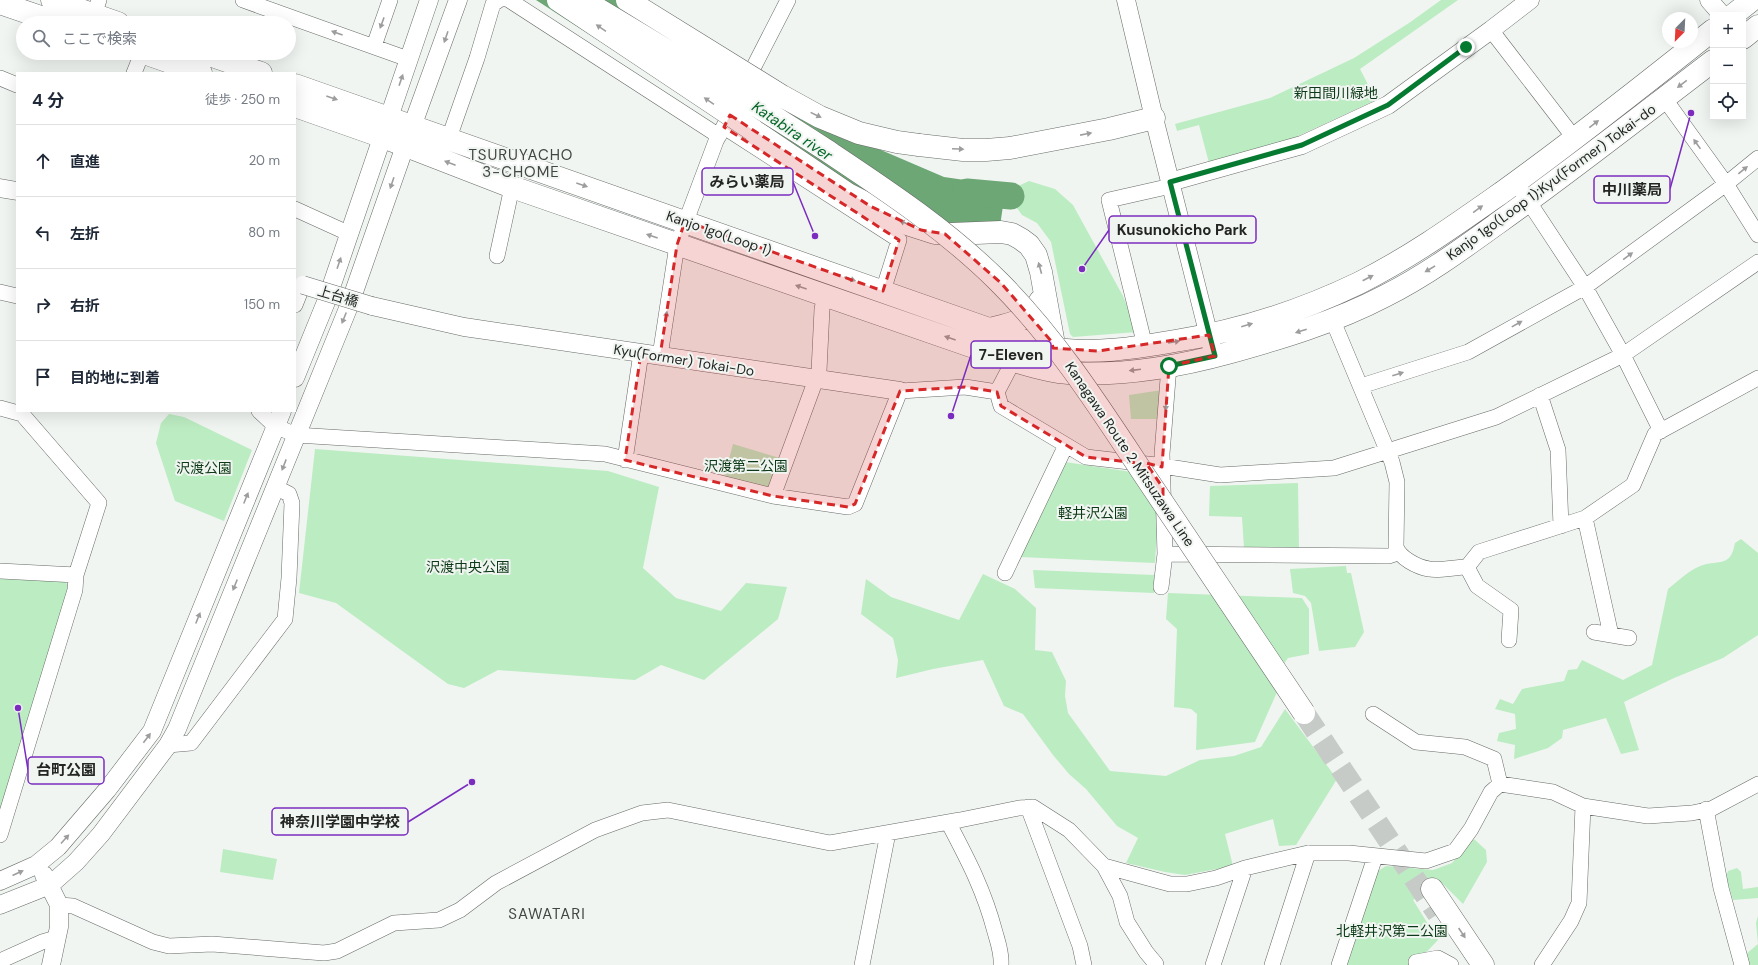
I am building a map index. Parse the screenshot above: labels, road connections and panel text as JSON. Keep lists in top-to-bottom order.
{
  "streets": {
    "main road": ["Kanjo 1go(Loop 1);Kyu(Former) Tokai-do", "Kanjo 1go(Loop 1)", "Kanagawa Route 2 Mitsuzawa Line"],
    "street": ["上台橋", "Kyu(Former) Tokai-Do"]
  },
  "crossings": [
    ["Kanjo 1go(Loop 1);Kyu(Former) Tokai-do", "Kanjo 1go(Loop 1)"],
    ["上台橋", "Kyu(Former) Tokai-Do"]
  ],
  "districts": ["TSURUYACHO 3-CHOME", "SAWATARI"],
  "water": ["Katabira river"],
  "parks": [
    "新田間川緑地",
    "沢渡第二公園",
    "沢渡公園",
    "軽井沢公園",
    "沢渡中央公園",
    "北軽井沢第二公園"
  ],
  "places": [
    "中川薬局",
    "みらい薬局",
    "Kusunokicho Park",
    "7-Eleven",
    "台町公園",
    "神奈川学園中学校"
  ],
  "north": "bottom left",
  "page": {
    "map_buttons": ["+", "−"],
    "search": "ここで検索",
    "heading": ["4 分", "徒歩 · 250 m"],
    "list": [
      ["直進", "20 m"],
      ["左折", "80 m"],
      ["右折", "150 m"],
      "目的地に到着"
    ]
  }
}
